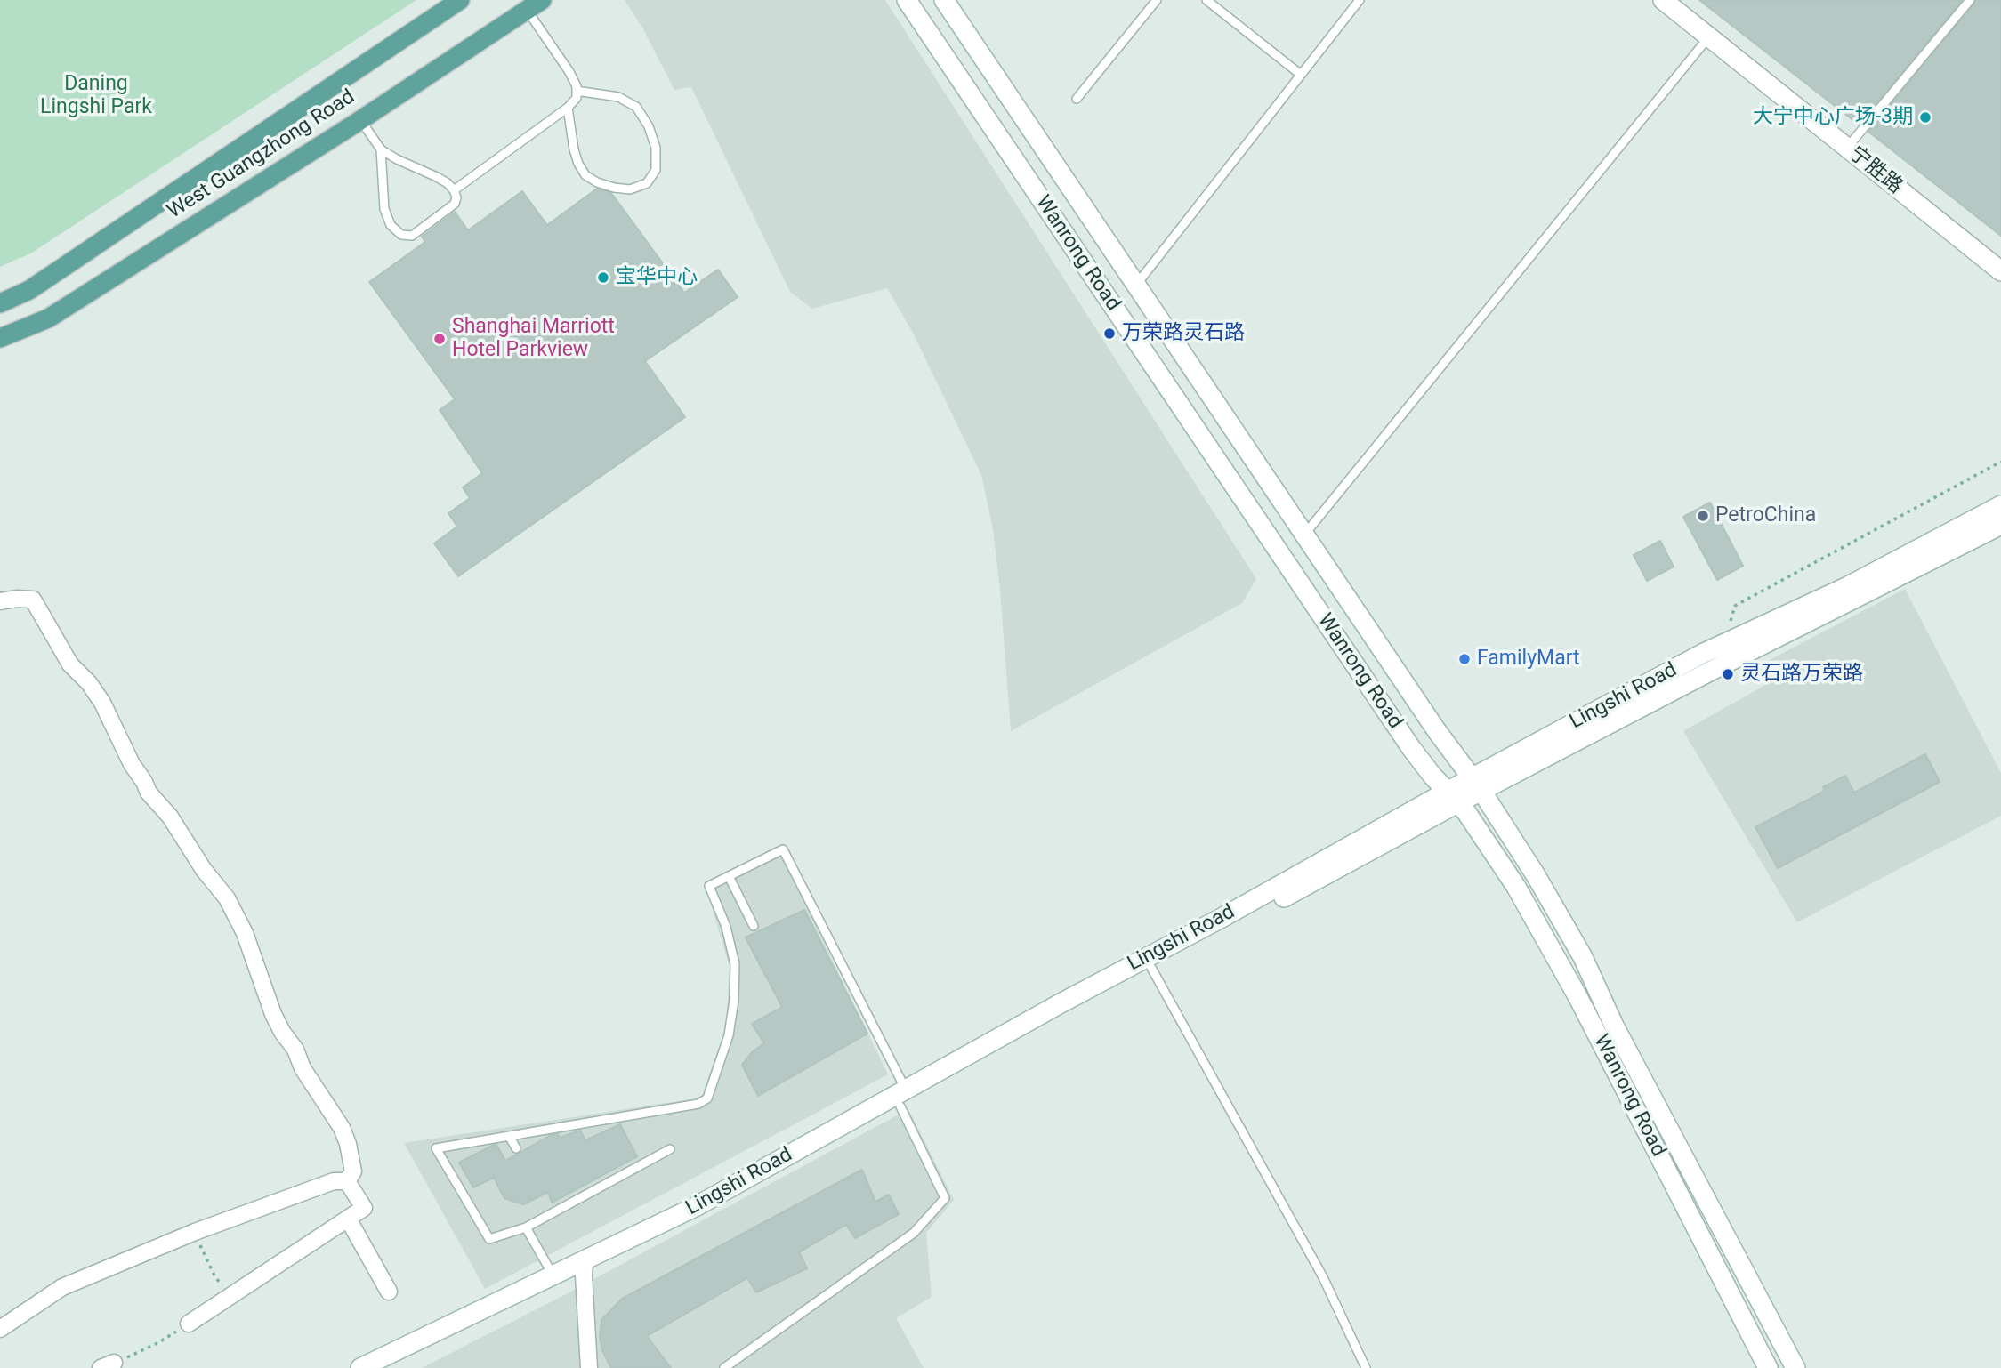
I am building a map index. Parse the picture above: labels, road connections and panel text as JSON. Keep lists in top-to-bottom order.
{
  "streets": {
    "main road": [
      "West Guangzhong Road",
      "宁胜路",
      "Wanrong Road",
      "Lingshi Road"
    ]
  },
  "crossings": [
    ["Wanrong Road", "Lingshi Road"]
  ],
  "parks": ["Daning Lingshi Park"],
  "places": [
    "大宁中心广场-3期",
    "宝华中心",
    "万荣路灵石路",
    "Shanghai Marriott Hotel Parkview",
    "PetroChina",
    "FamilyMart",
    "灵石路万荣路"
  ]
}
